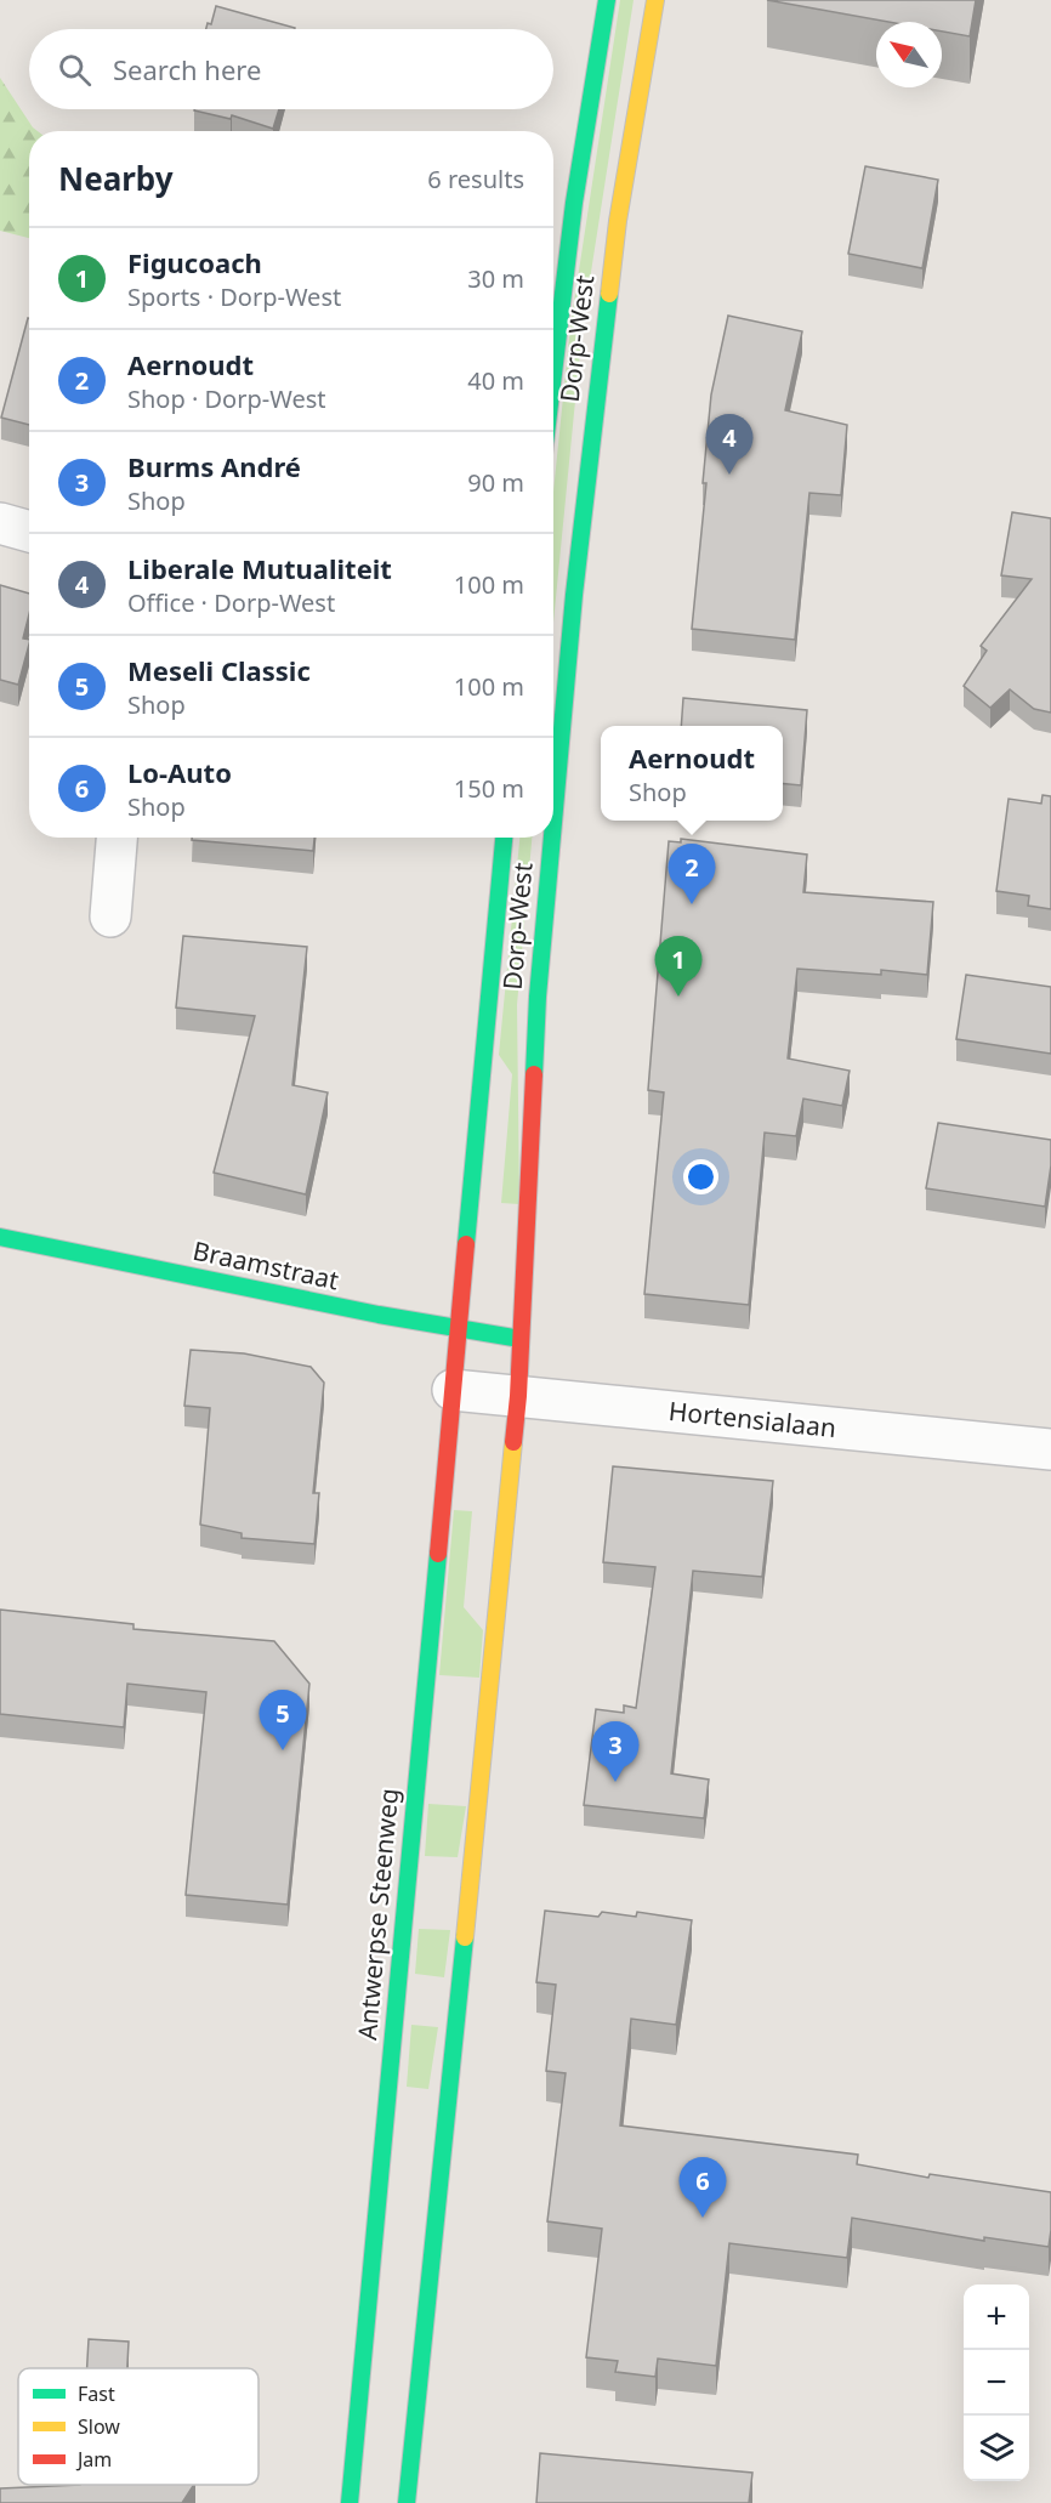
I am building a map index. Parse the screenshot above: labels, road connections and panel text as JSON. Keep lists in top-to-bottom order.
{
  "streets": {
    "main road": ["Dorp-West", "Braamstraat", "Antwerpse Steenweg"],
    "street": ["Hortensialaan"]
  },
  "crossings": [
    ["Dorp-West", "Braamstraat"],
    ["Dorp-West", "Antwerpse Steenweg"],
    ["Braamstraat", "Antwerpse Steenweg"],
    ["Hortensialaan", "Antwerpse Steenweg"]
  ],
  "legend": ["Fast", "Slow", "Jam"],
  "north": "top left",
  "page": {
    "search": "Search here",
    "heading": ["Nearby", "6 results"],
    "list": [
      {
        "mark": "1",
        "name": "Figucoach",
        "note": "Sports · Dorp-West",
        "value": "30 m"
      },
      {
        "mark": "2",
        "name": "Aernoudt",
        "note": "Shop · Dorp-West",
        "value": "40 m"
      },
      {
        "mark": "3",
        "name": "Burms André",
        "note": "Shop",
        "value": "90 m"
      },
      {
        "mark": "4",
        "name": "Liberale Mutualiteit",
        "note": "Office · Dorp-West",
        "value": "100 m"
      },
      {
        "mark": "5",
        "name": "Meseli Classic",
        "note": "Shop",
        "value": "100 m"
      },
      {
        "mark": "6",
        "name": "Lo-Auto",
        "note": "Shop",
        "value": "150 m"
      }
    ],
    "pins": [
      "4",
      "2",
      "1",
      "5",
      "3",
      "6"
    ],
    "popup": ["Aernoudt", "Shop"],
    "map_buttons": ["+", "−"]
  }
}
